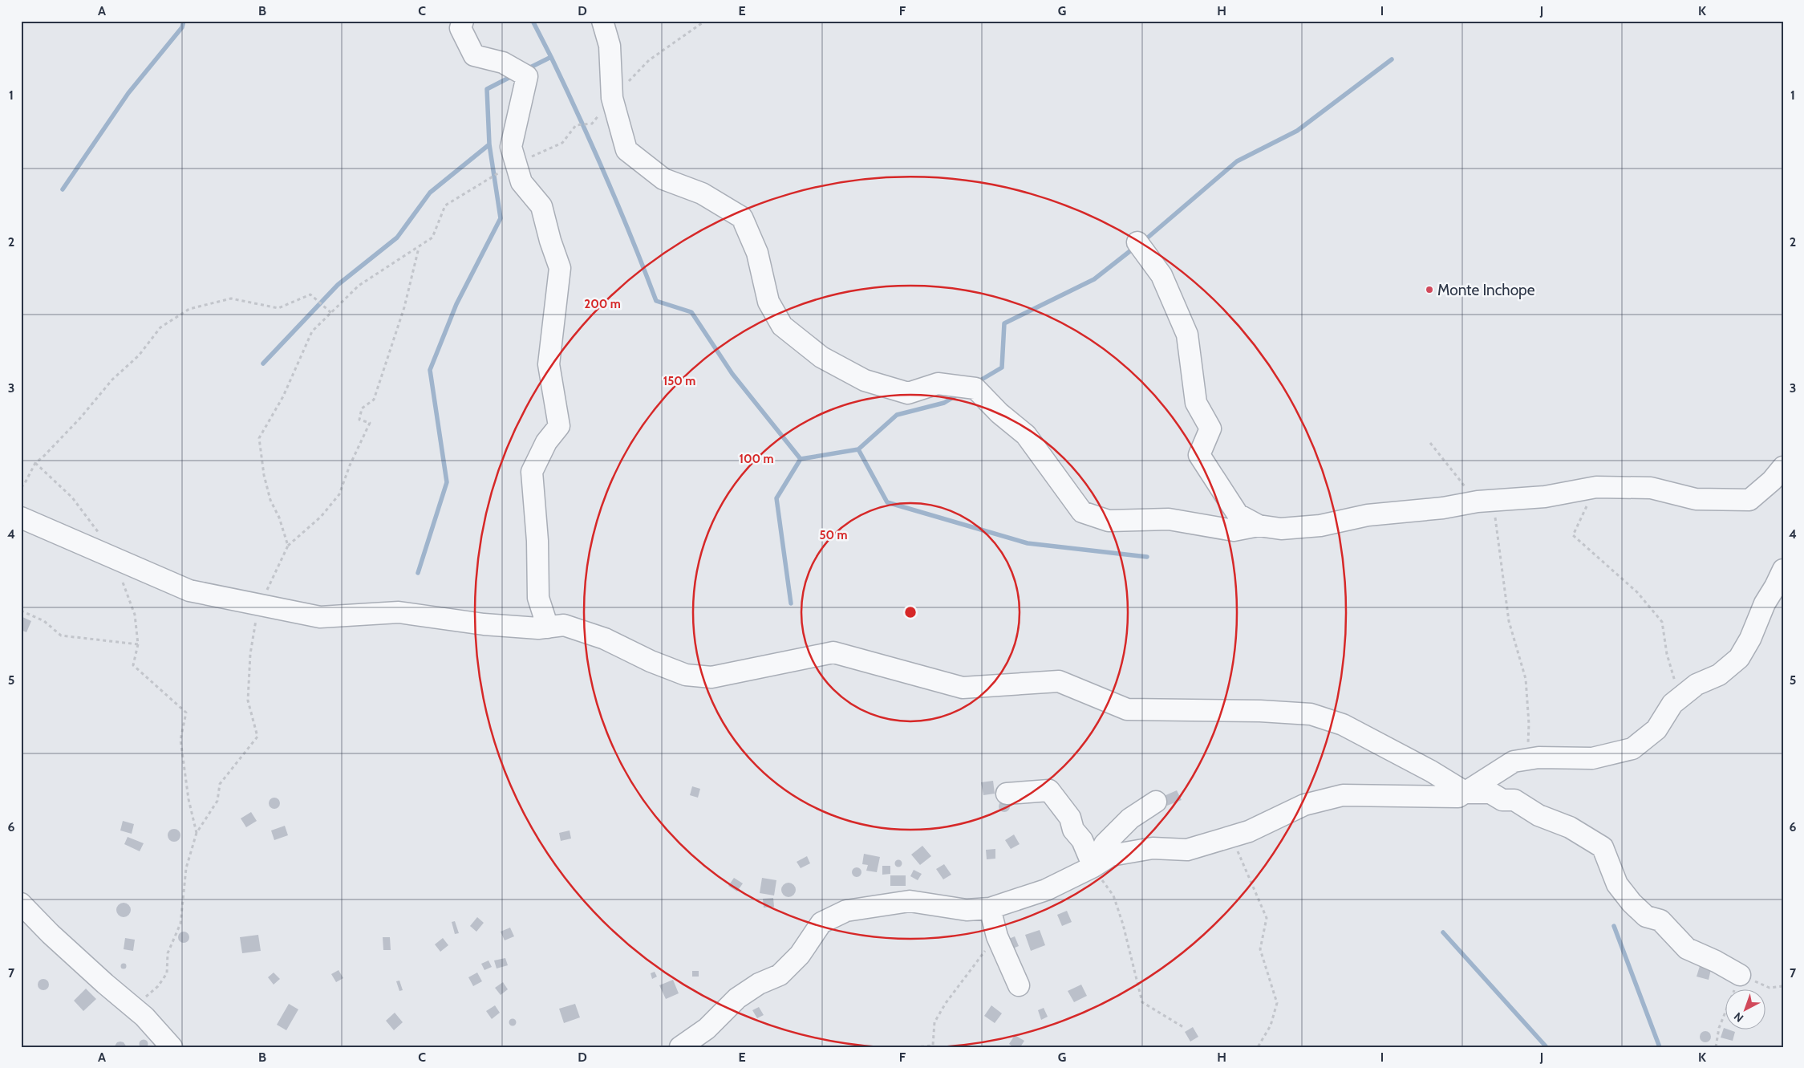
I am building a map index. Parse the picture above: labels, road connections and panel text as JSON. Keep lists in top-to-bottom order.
{
  "places": ["Monte Inchope"],
  "north": "bottom left",
  "grid": {
    "columns": [
      "A",
      "B",
      "C",
      "D",
      "E",
      "F",
      "G",
      "H",
      "I",
      "J",
      "K"
    ],
    "rows": [
      "1",
      "2",
      "3",
      "4",
      "5",
      "6",
      "7"
    ]
  },
  "rings": [
    "200 m",
    "150 m",
    "100 m",
    "50 m"
  ]
}
